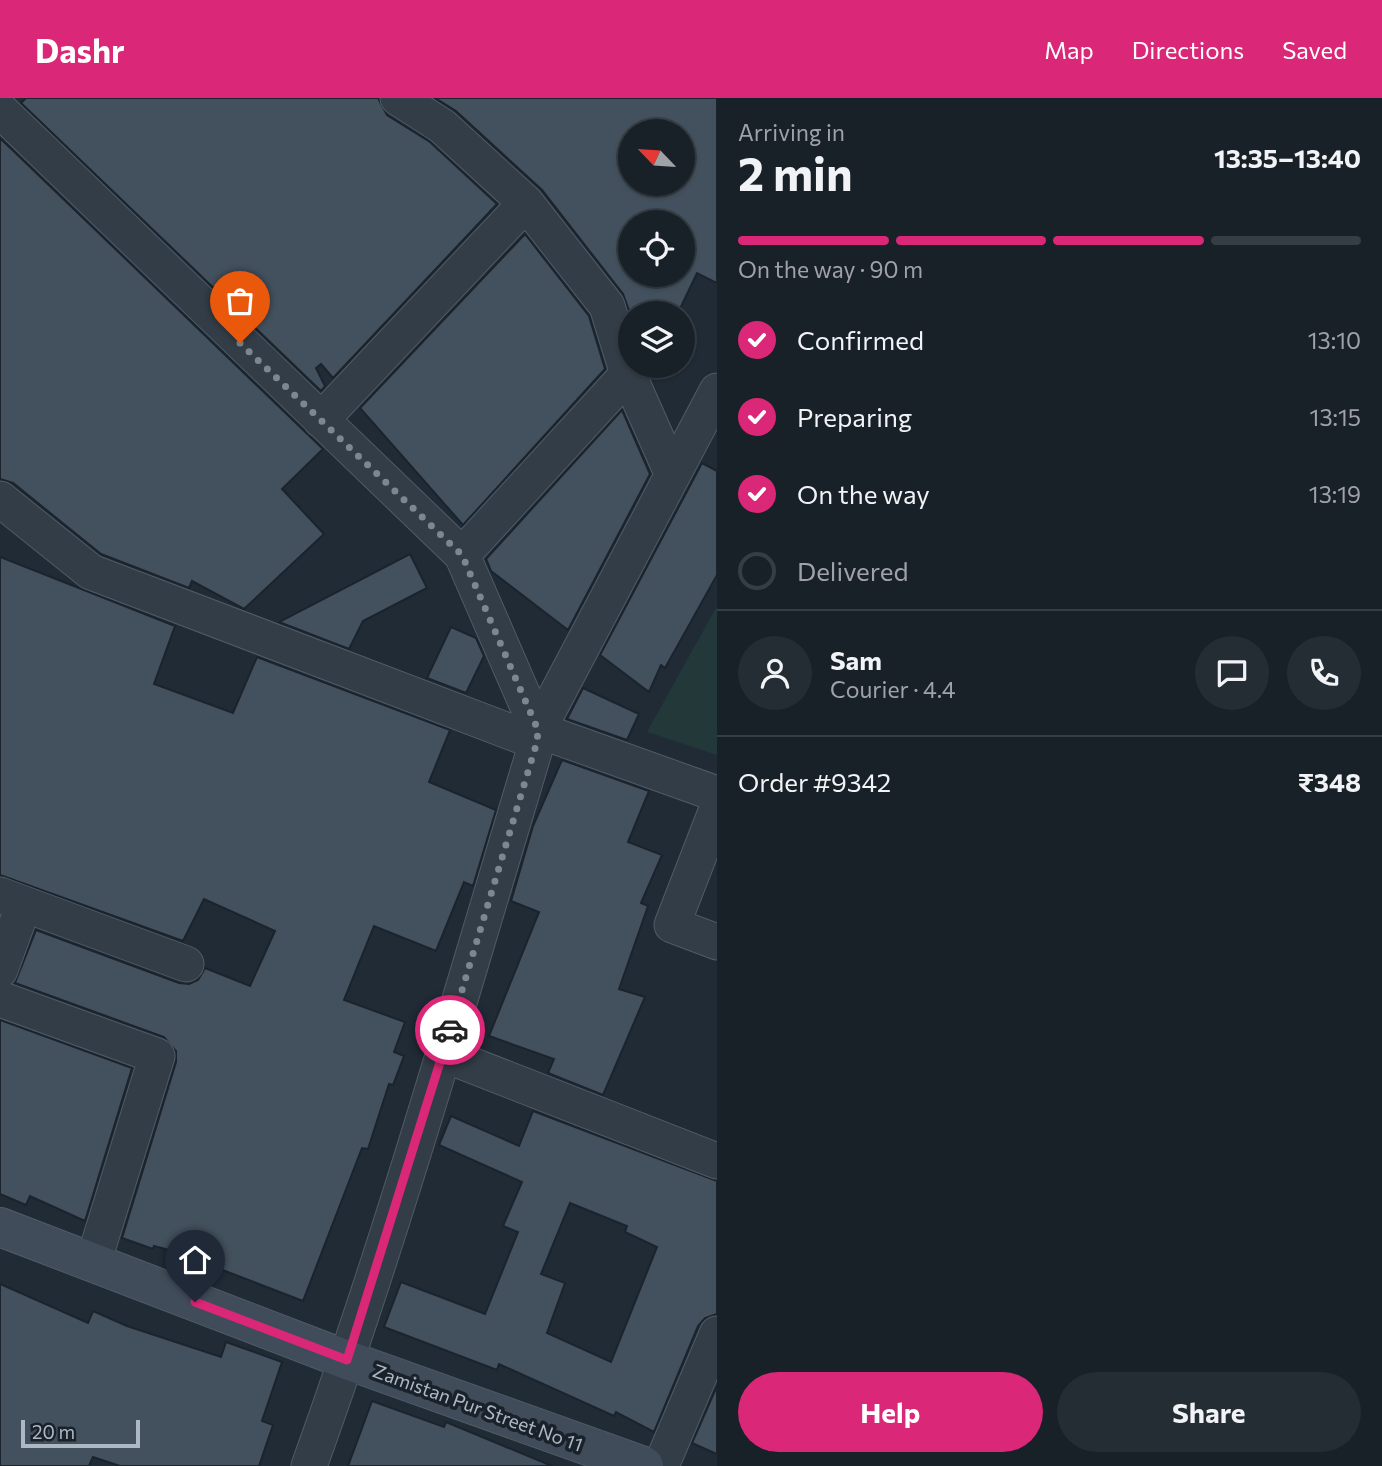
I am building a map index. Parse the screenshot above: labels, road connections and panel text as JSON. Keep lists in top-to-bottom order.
{
  "streets": {
    "street": ["Zamistan Pur Street No 11"]
  },
  "scale_bar": "20 m",
  "north": "top left",
  "page": {
    "header": "Dashr",
    "nav": ["Map", "Directions", "Saved"],
    "heading": ["2 min", "Arriving in", "13:35–13:40"],
    "panel": [
      "Sam",
      "Courier · 4.4",
      "Order #9342",
      "₹348"
    ],
    "bar": "On the way · 90 m",
    "list": [
      ["Confirmed", "13:10"],
      ["Preparing", "13:15"],
      ["On the way", "13:19"],
      "Delivered"
    ],
    "buttons": ["Help", "Share"],
    "scale": "20 m"
  }
}
